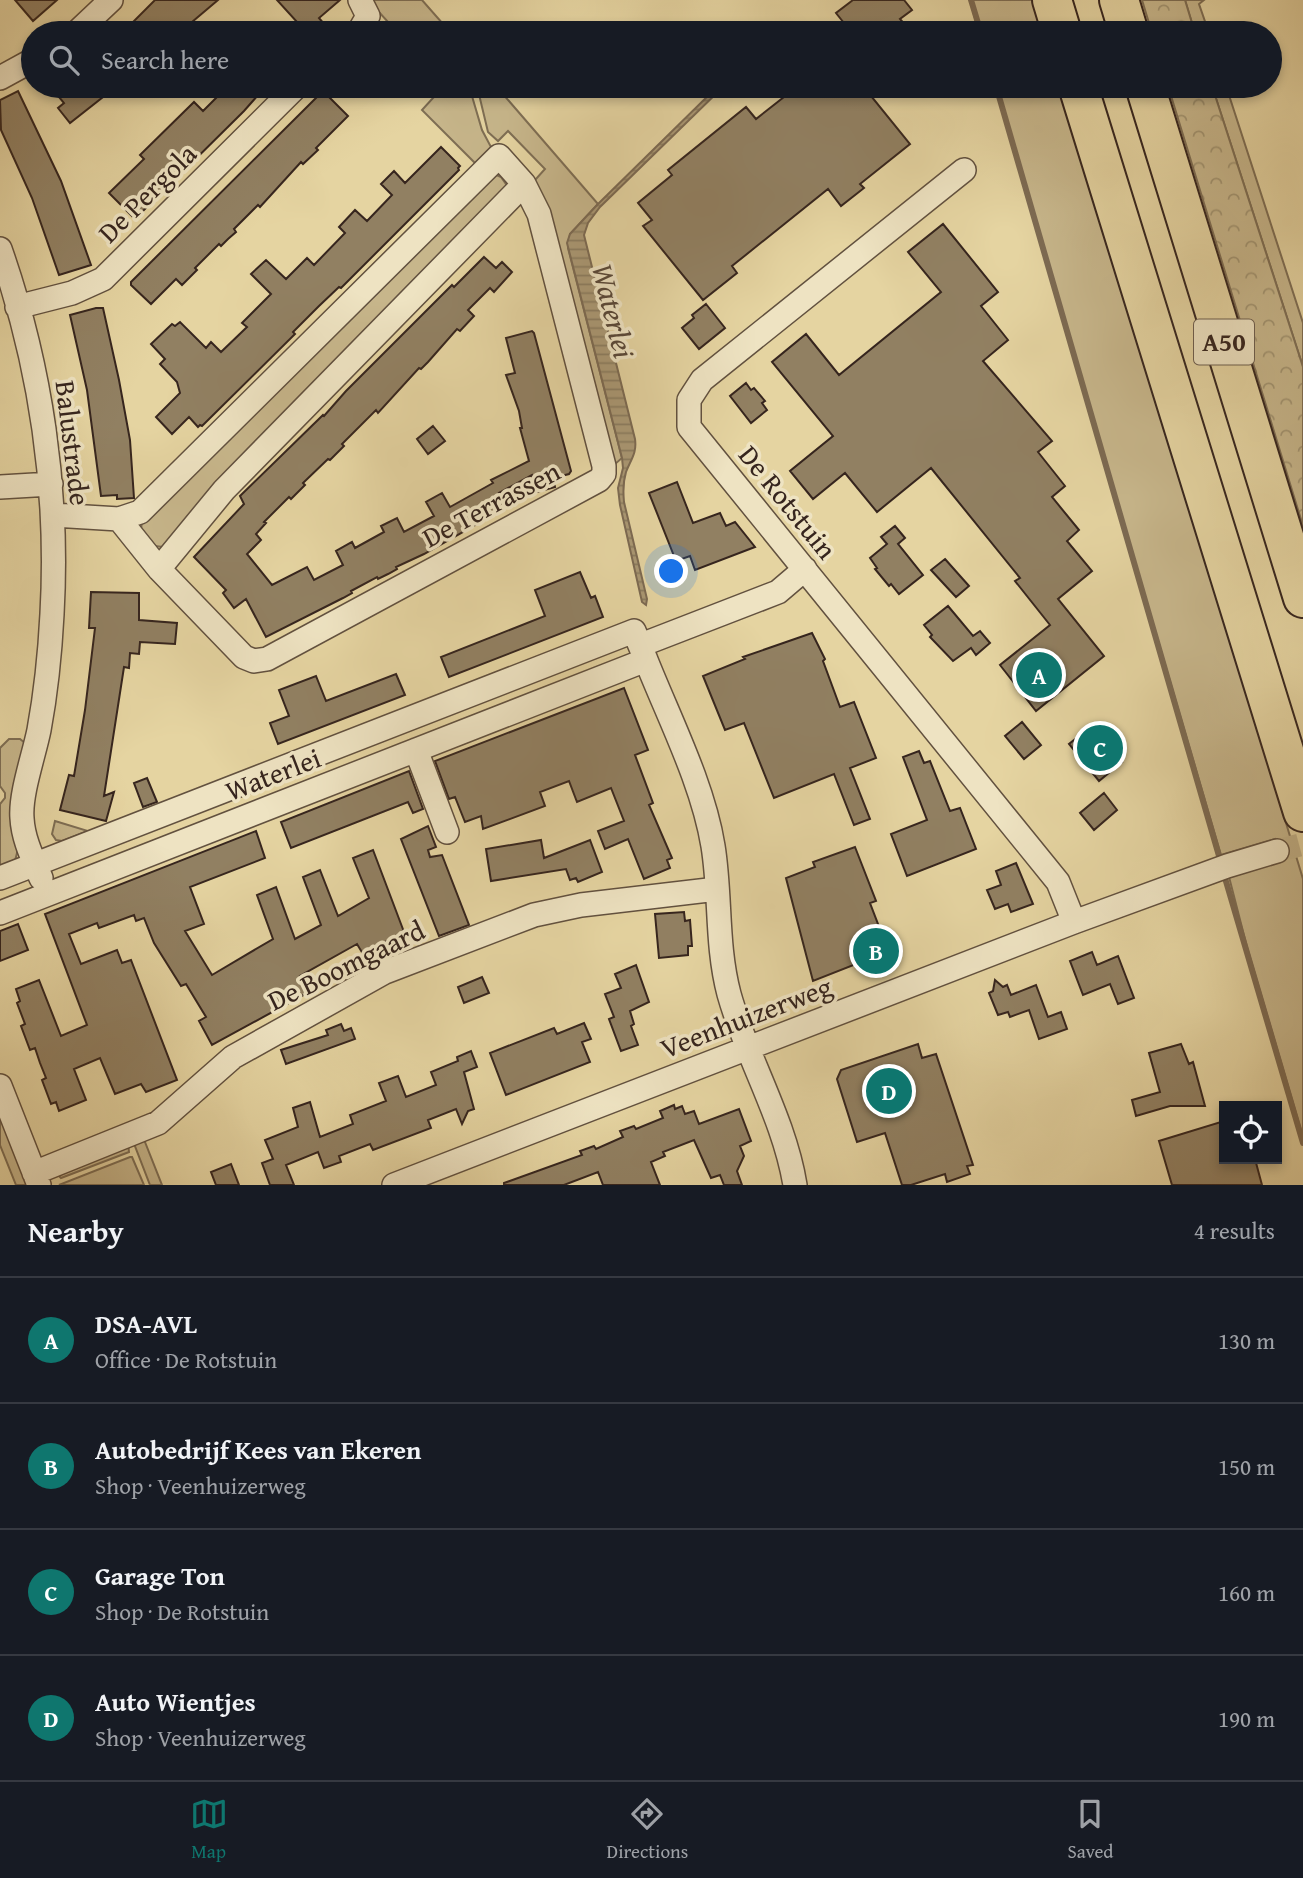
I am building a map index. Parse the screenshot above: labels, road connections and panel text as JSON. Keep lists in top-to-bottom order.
{
  "streets": {
    "highway": ["A50"],
    "street": [
      "De Pergola",
      "Balustrade",
      "De Rotstuin",
      "De Terrassen",
      "Waterlei",
      "De Boomgaard",
      "Veenhuizerweg"
    ]
  },
  "crossings": [
    ["De Pergola", "Balustrade"],
    ["Balustrade", "Waterlei"],
    ["De Rotstuin", "Veenhuizerweg"]
  ],
  "water": ["Waterlei"],
  "page": {
    "search": "Search here",
    "pins": [
      "A",
      "C",
      "B",
      "D"
    ],
    "heading": ["Nearby", "4 results"],
    "list": [
      {
        "mark": "A",
        "name": "DSA-AVL",
        "note": "Office · De Rotstuin",
        "value": "130 m"
      },
      {
        "mark": "B",
        "name": "Autobedrijf Kees van Ekeren",
        "note": "Shop · Veenhuizerweg",
        "value": "150 m"
      },
      {
        "mark": "C",
        "name": "Garage Ton",
        "note": "Shop · De Rotstuin",
        "value": "160 m"
      },
      {
        "mark": "D",
        "name": "Auto Wientjes",
        "note": "Shop · Veenhuizerweg",
        "value": "190 m"
      }
    ],
    "nav": ["Map", "Directions", "Saved"]
  }
}
